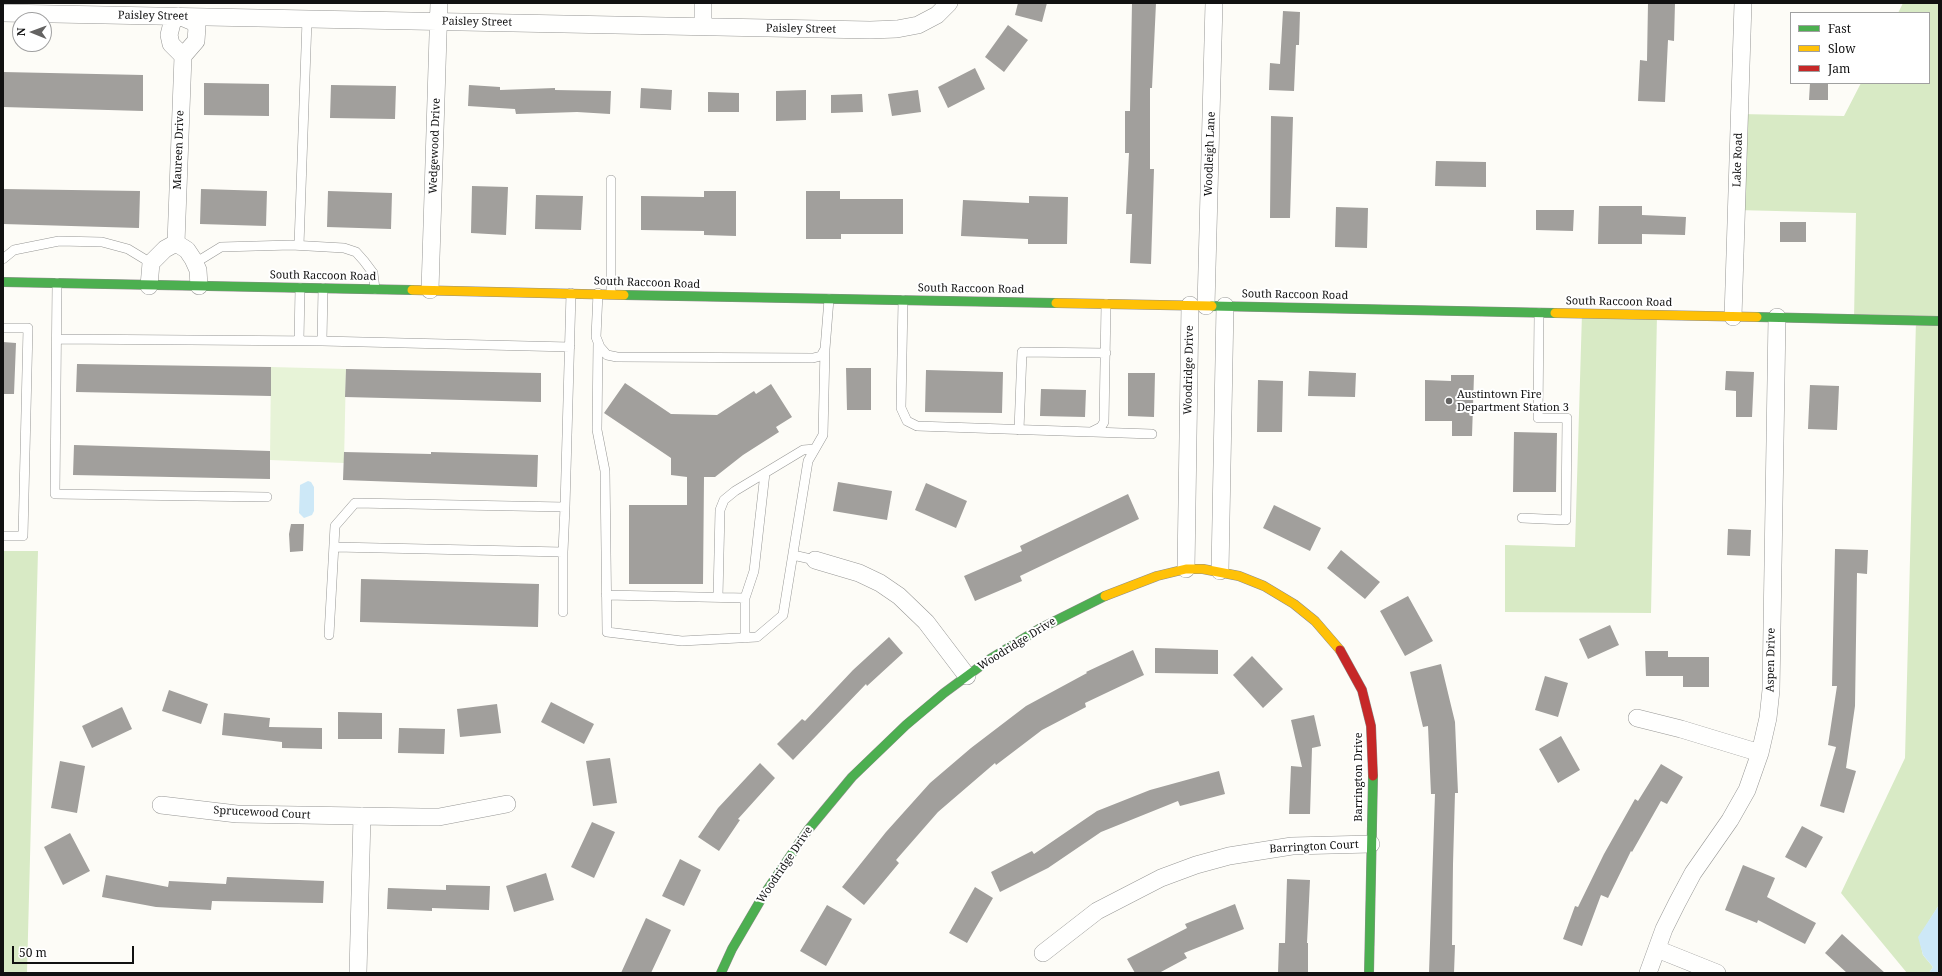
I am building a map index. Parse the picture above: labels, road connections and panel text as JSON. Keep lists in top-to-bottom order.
{
  "streets": {
    "street": [
      "Paisley Street",
      "Wedgewood Drive",
      "Maureen Drive",
      "Woodleigh Lane",
      "Lake Road",
      "South Raccoon Road",
      "Woodridge Drive",
      "Aspen Drive",
      "Barrington Drive",
      "Sprucewood Court",
      "Barrington Court"
    ]
  },
  "crossings": [
    ["Paisley Street", "Wedgewood Drive"],
    ["Wedgewood Drive", "South Raccoon Road"],
    ["Woodleigh Lane", "South Raccoon Road"],
    ["Woodleigh Lane", "Woodridge Drive"],
    ["Lake Road", "South Raccoon Road"],
    ["South Raccoon Road", "Woodridge Drive"],
    ["South Raccoon Road", "Aspen Drive"],
    ["Woodridge Drive", "Barrington Drive"],
    ["Barrington Drive", "Barrington Court"]
  ],
  "places": ["Austintown Fire Department Station 3"],
  "legend": ["Fast", "Slow", "Jam"],
  "scale_bar": "50 m",
  "north": "left"
}
